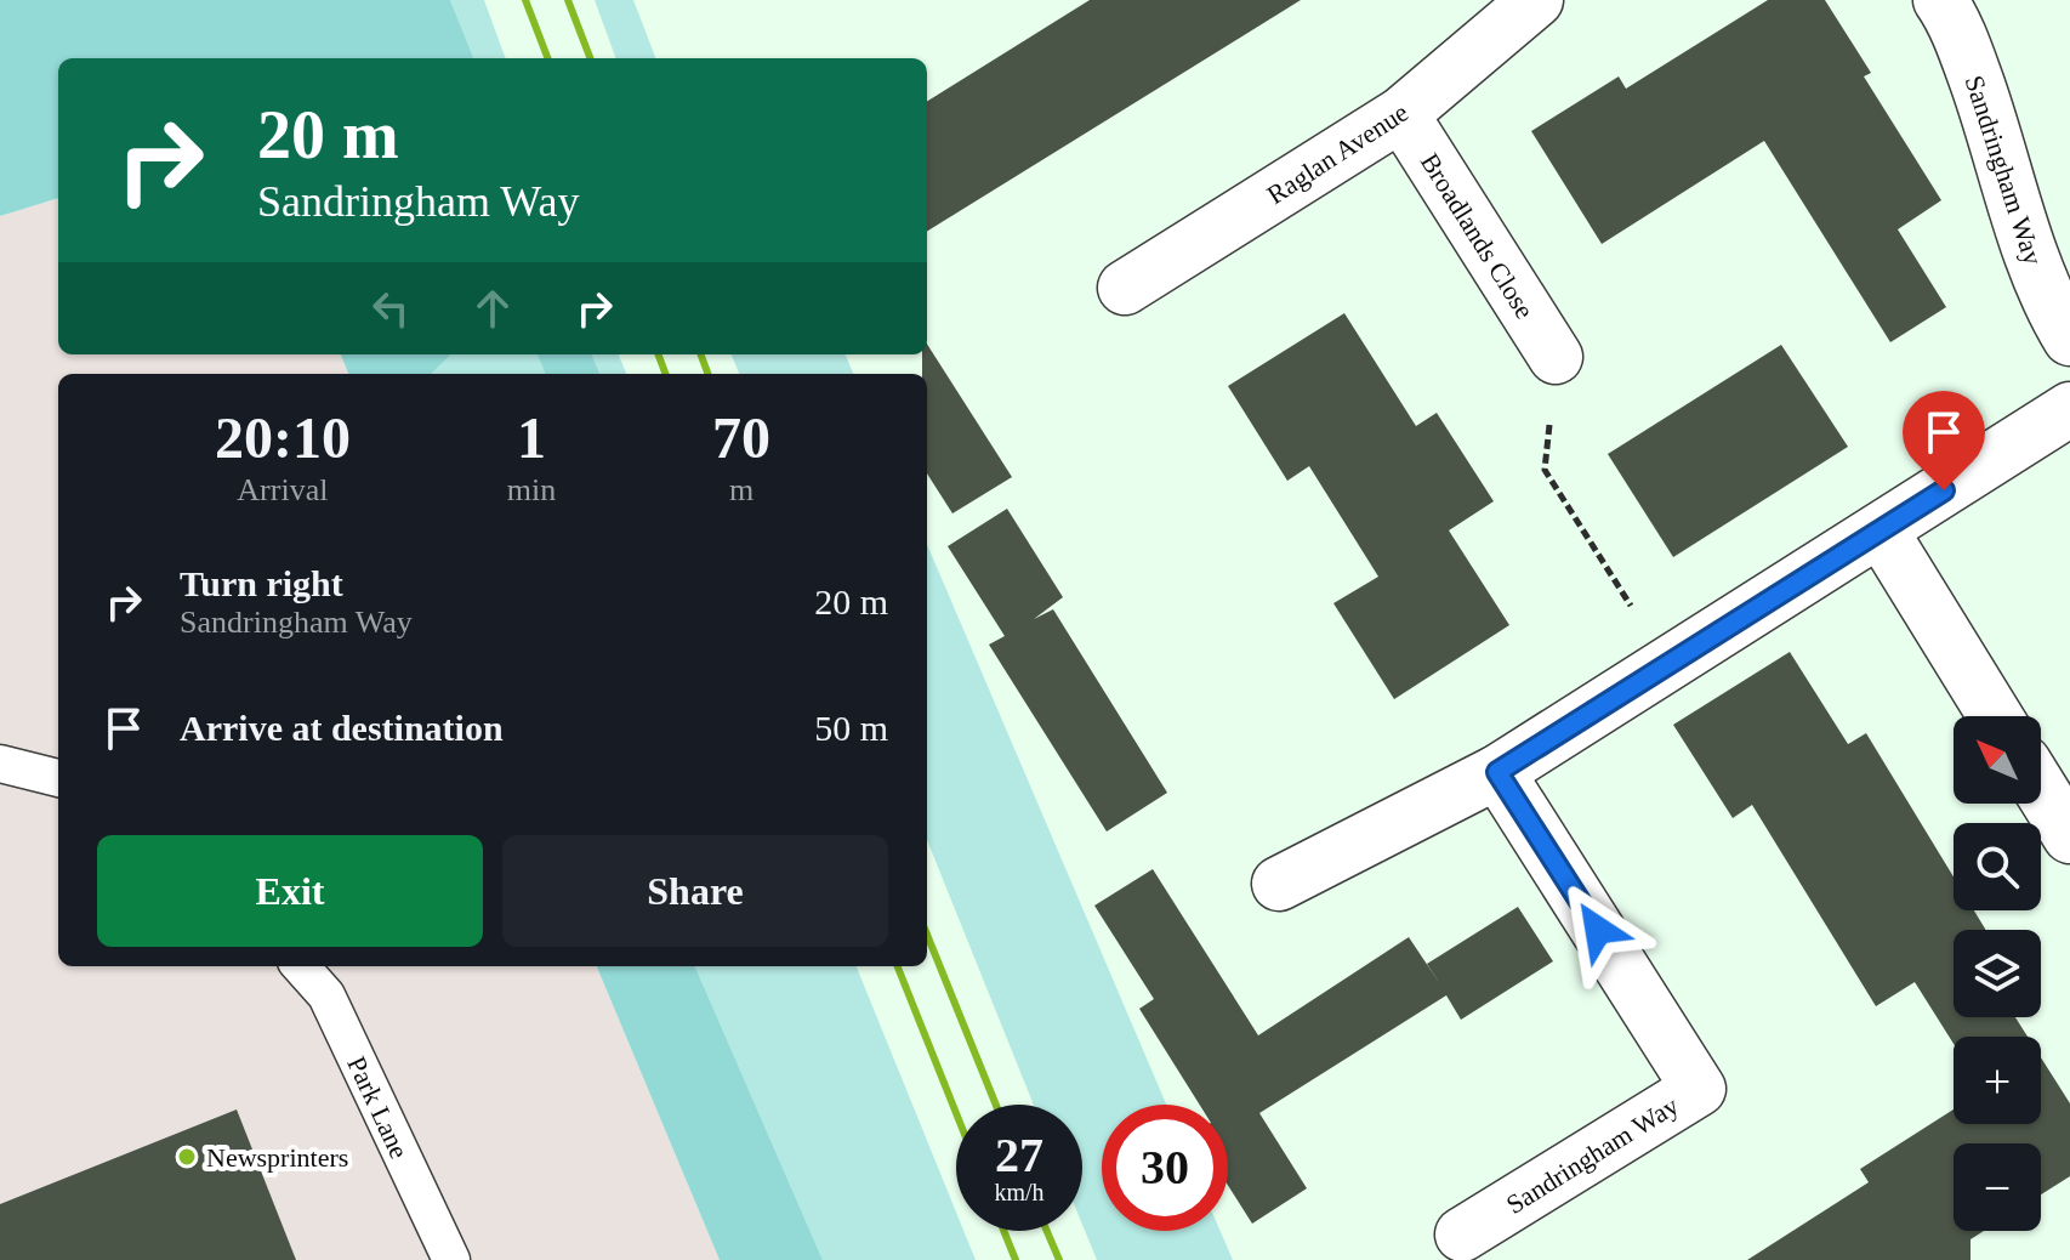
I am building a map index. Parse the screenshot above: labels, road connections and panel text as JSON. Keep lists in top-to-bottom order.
{
  "streets": {
    "street": ["Raglan Avenue", "Sandringham Way", "Broadlands Close"],
    "lane": ["Park Lane"]
  },
  "crossings": [
    ["Raglan Avenue", "Broadlands Close"]
  ],
  "places": ["Newsprinters"],
  "north": "top left",
  "page": {
    "turn": ["20 m", "Sandringham Way"],
    "eta": [
      "20:10",
      "Arrival",
      "1",
      "min",
      "70",
      "m"
    ],
    "list": [
      {
        "name": "Turn right",
        "note": "Sandringham Way",
        "value": "20 m"
      },
      {
        "name": "Arrive at destination",
        "value": "50 m"
      }
    ],
    "map_buttons": ["+", "−"],
    "buttons": ["Exit", "Share"],
    "speed": "27 km/h",
    "limit": "30"
  }
}
